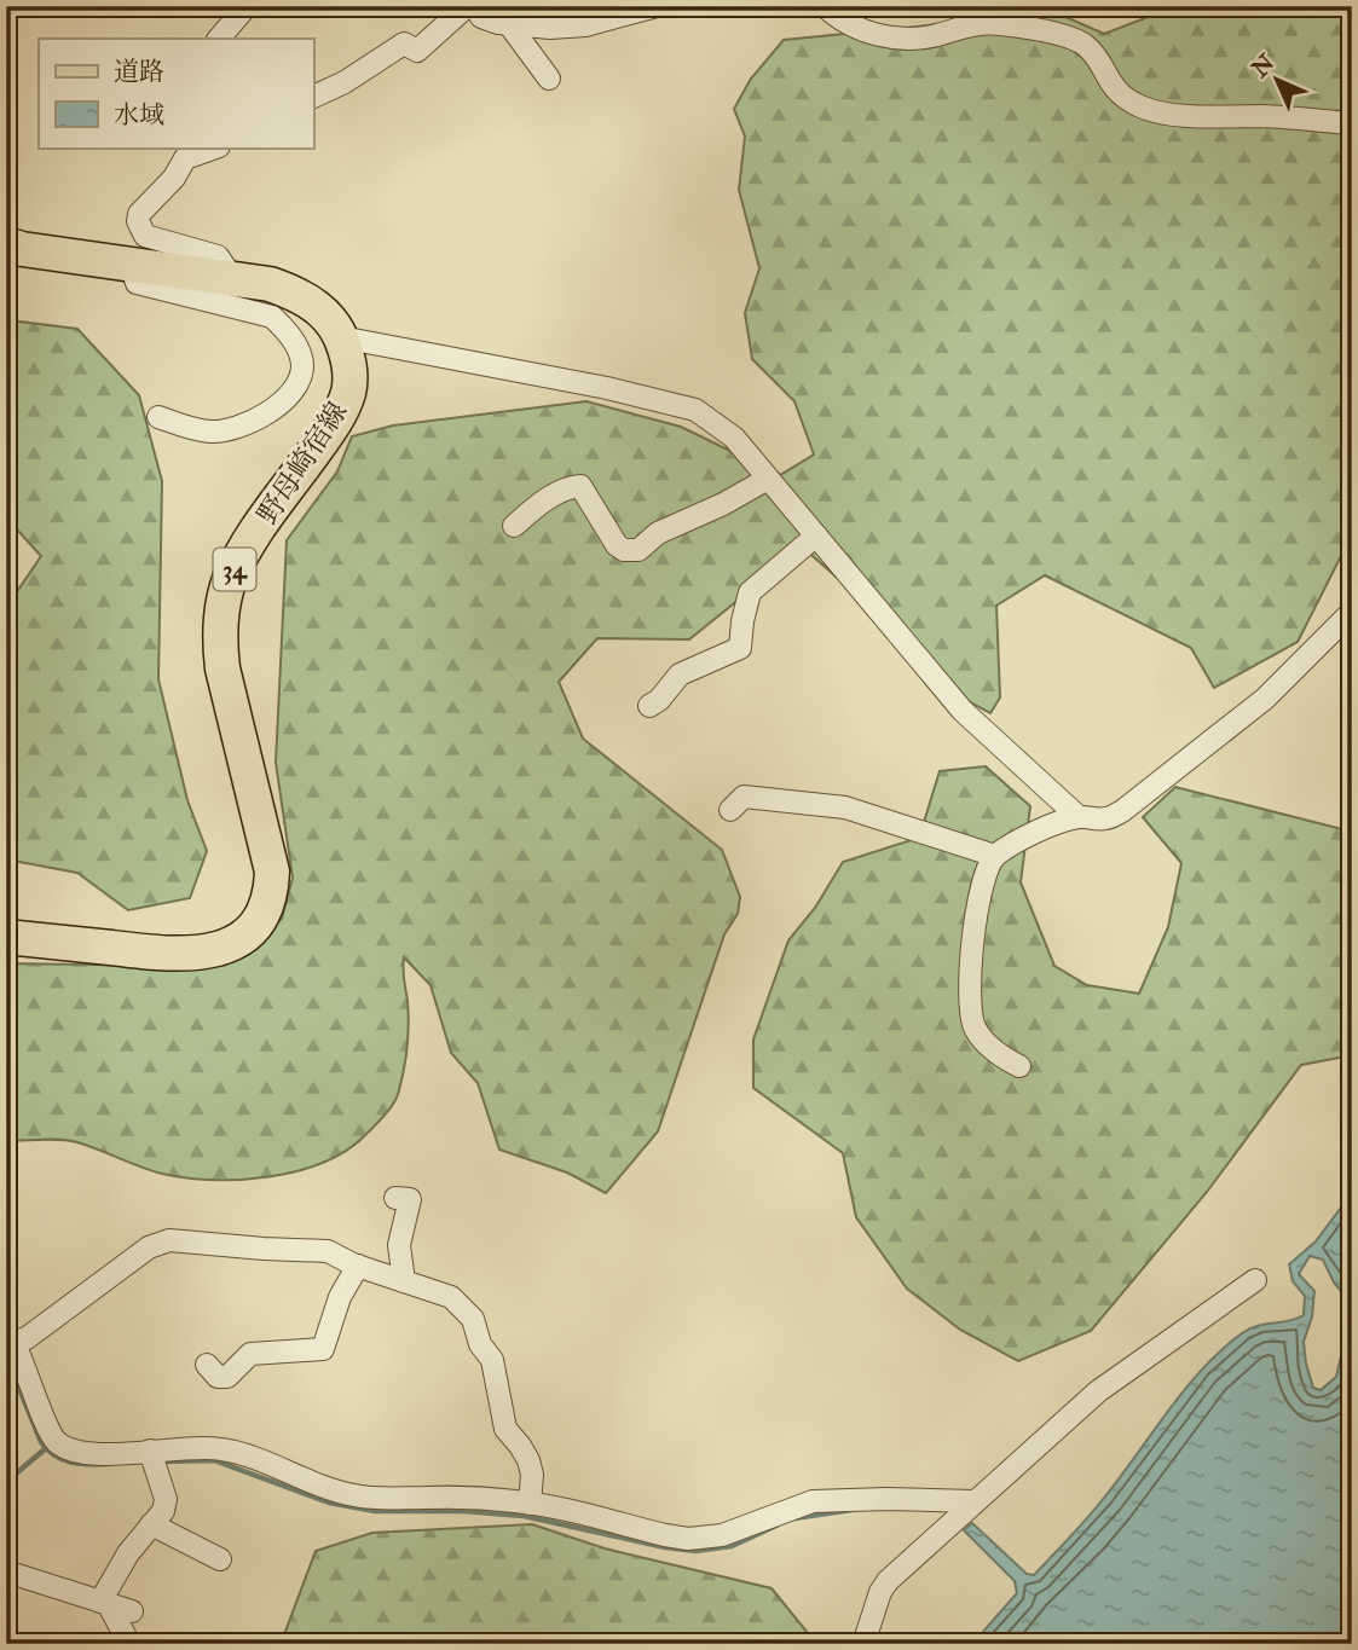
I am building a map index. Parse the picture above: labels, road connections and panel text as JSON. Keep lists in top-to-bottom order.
{
  "streets": {
    "main road": ["野母崎宿線", "34"]
  },
  "legend": ["道路", "水域"],
  "north": "top left"
}
